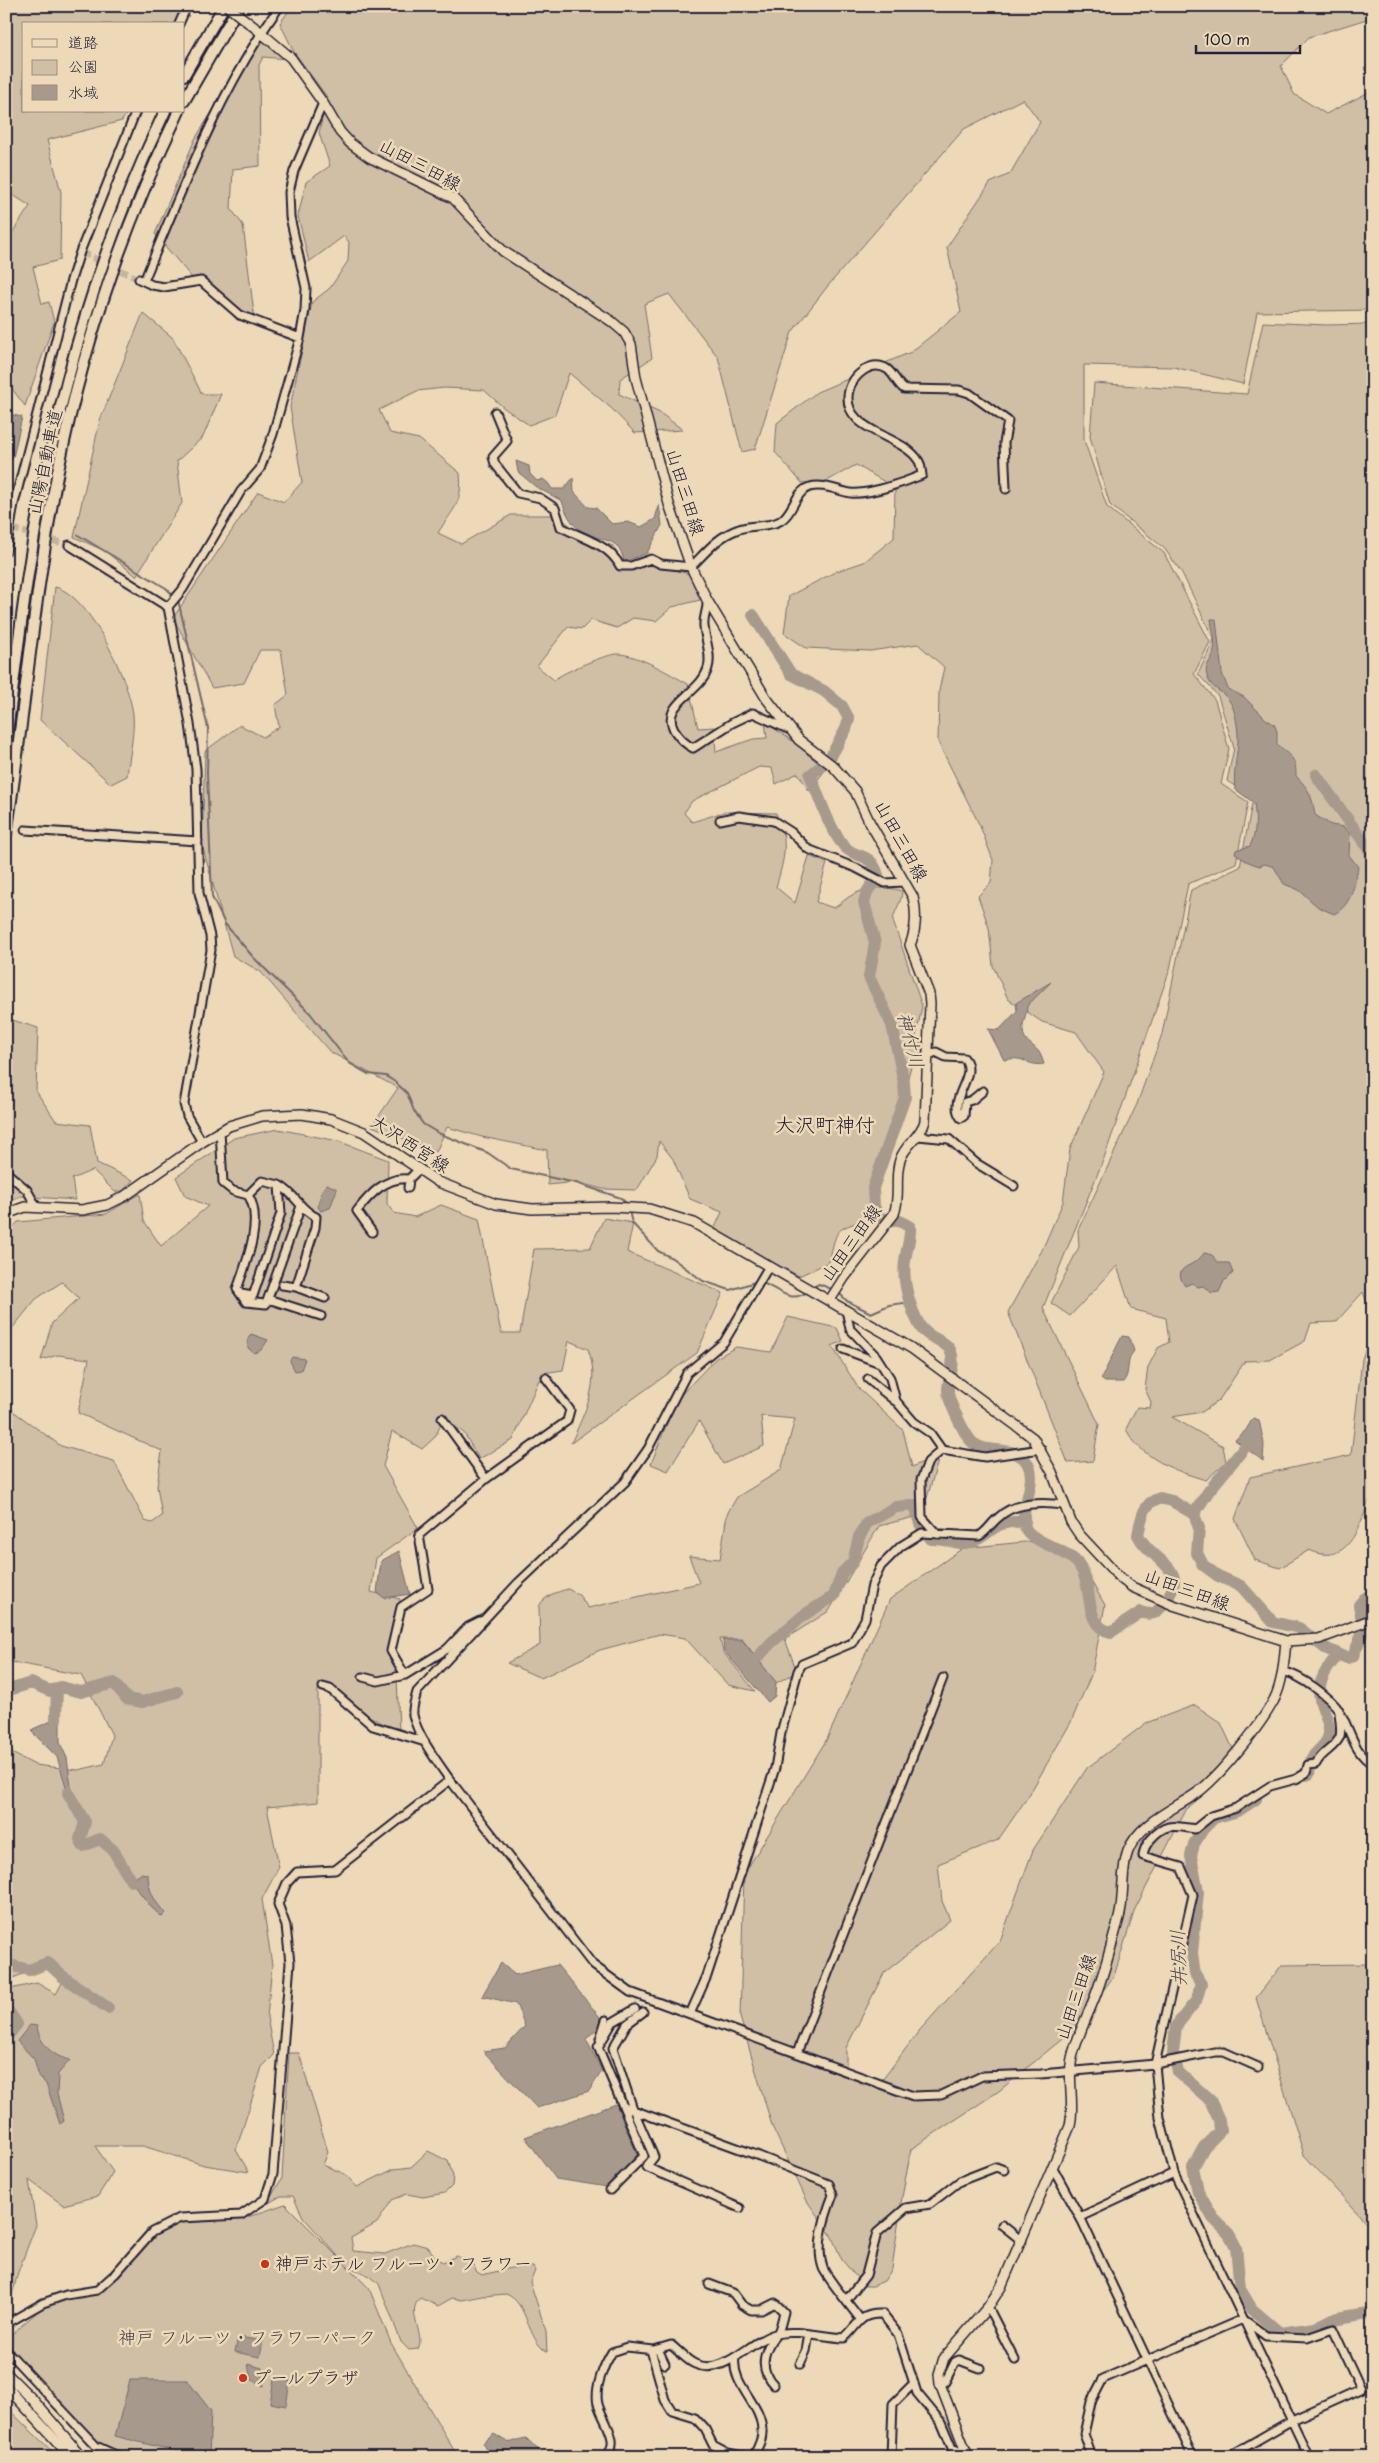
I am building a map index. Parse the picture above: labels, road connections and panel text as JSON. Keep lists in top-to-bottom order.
{
  "streets": {
    "highway": ["山陽自動車道"],
    "main road": ["山田三田線", "大沢西宮線"]
  },
  "crossings": [
    ["山田三田線", "大沢西宮線"]
  ],
  "districts": ["大沢町神付"],
  "water": ["神付川", "井尻川"],
  "parks": ["神戸 フルーツ・フラワーパーク"],
  "places": ["神戸ホテル フルーツ・フラワー", "プールプラザ"],
  "legend": ["道路", "公園", "水域"],
  "scale_bar": "100 m"
}
